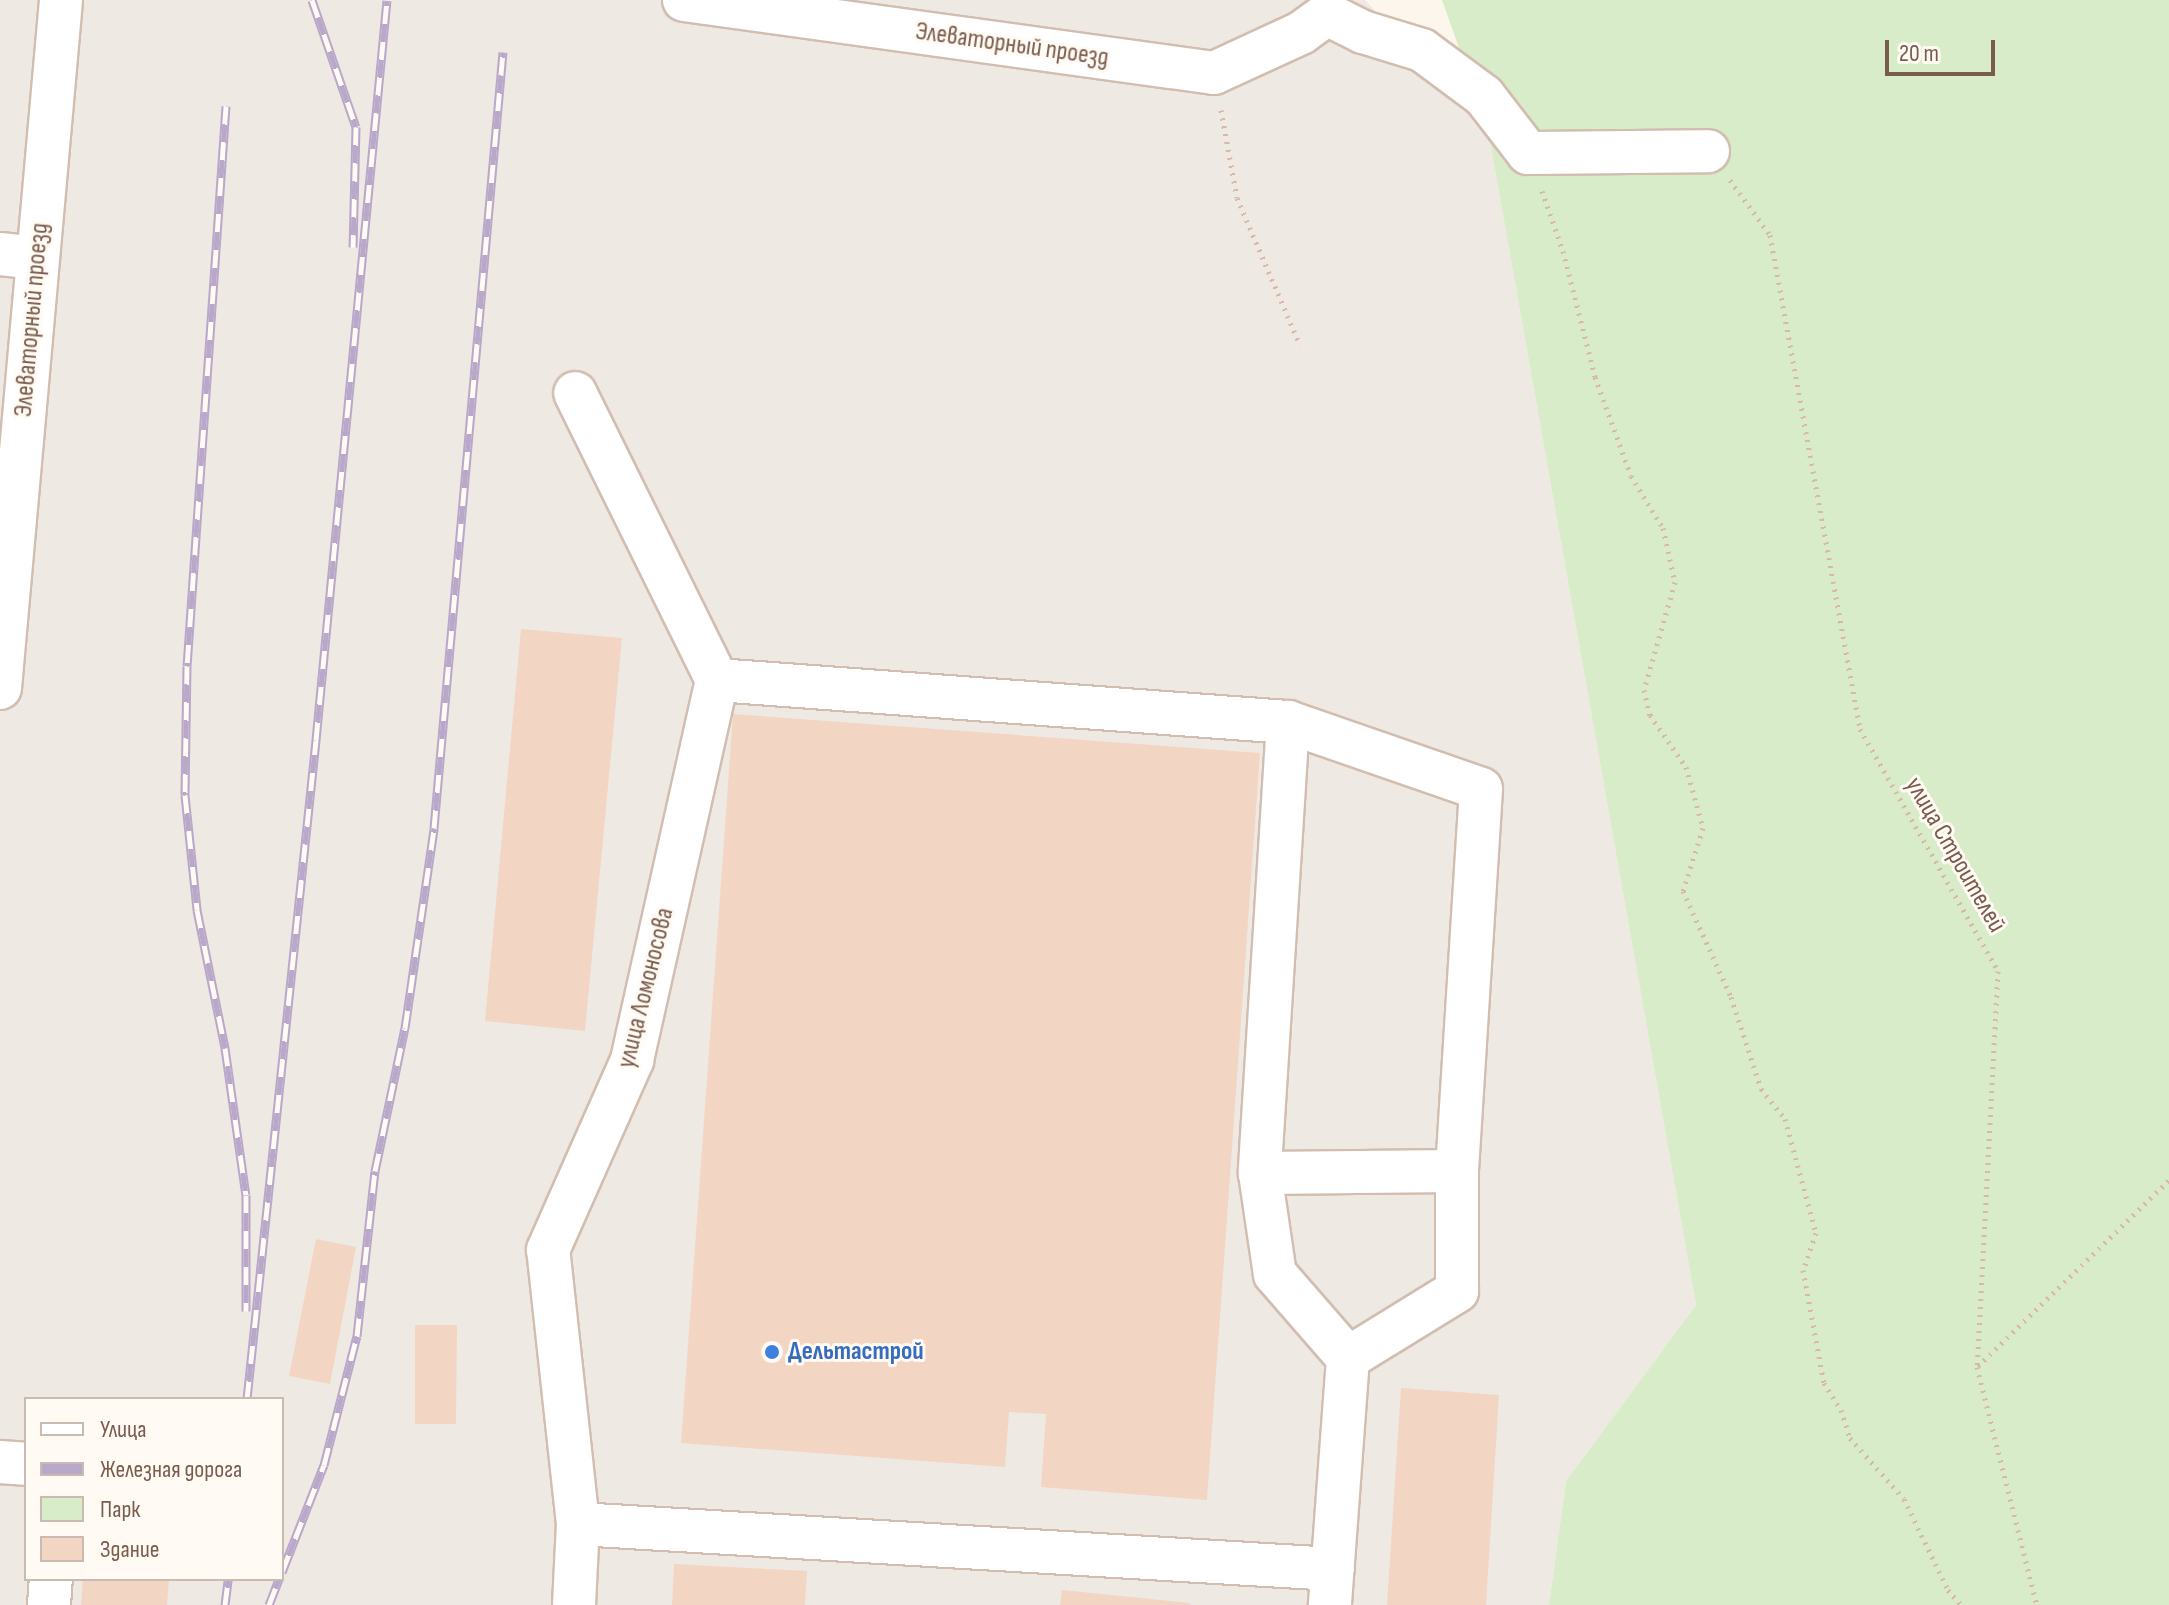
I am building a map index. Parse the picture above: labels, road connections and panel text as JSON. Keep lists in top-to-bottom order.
{
  "streets": {
    "street": ["Элеваторный проезд", "улица Ломоносова"],
    "path": ["улица Строителей"]
  },
  "places": ["Дельтастрой"],
  "legend": [
    "Улица",
    "Железная дорога",
    "Парк",
    "Здание"
  ],
  "scale_bar": "20 m"
}
